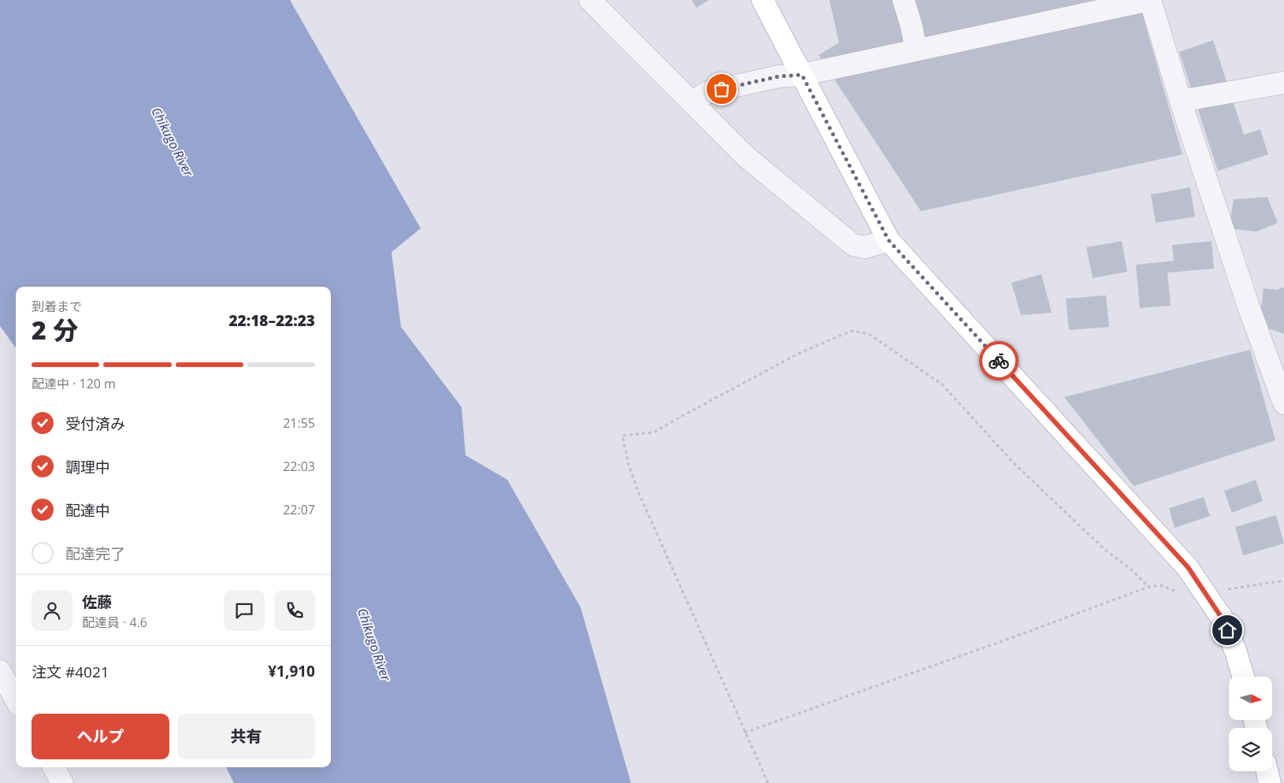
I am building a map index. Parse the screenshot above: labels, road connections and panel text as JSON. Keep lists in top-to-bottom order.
{
  "water": ["Chikugo River"],
  "north": "right",
  "page": {
    "heading": ["2 分", "到着まで", "22:18–22:23"],
    "panel": [
      "佐藤",
      "配達員 · 4.6",
      "注文 #4021",
      "¥1,910"
    ],
    "bar": "配達中 · 120 m",
    "list": [
      ["受付済み", "21:55"],
      ["調理中", "22:03"],
      ["配達中", "22:07"],
      "配達完了"
    ],
    "buttons": ["ヘルプ", "共有"]
  }
}
